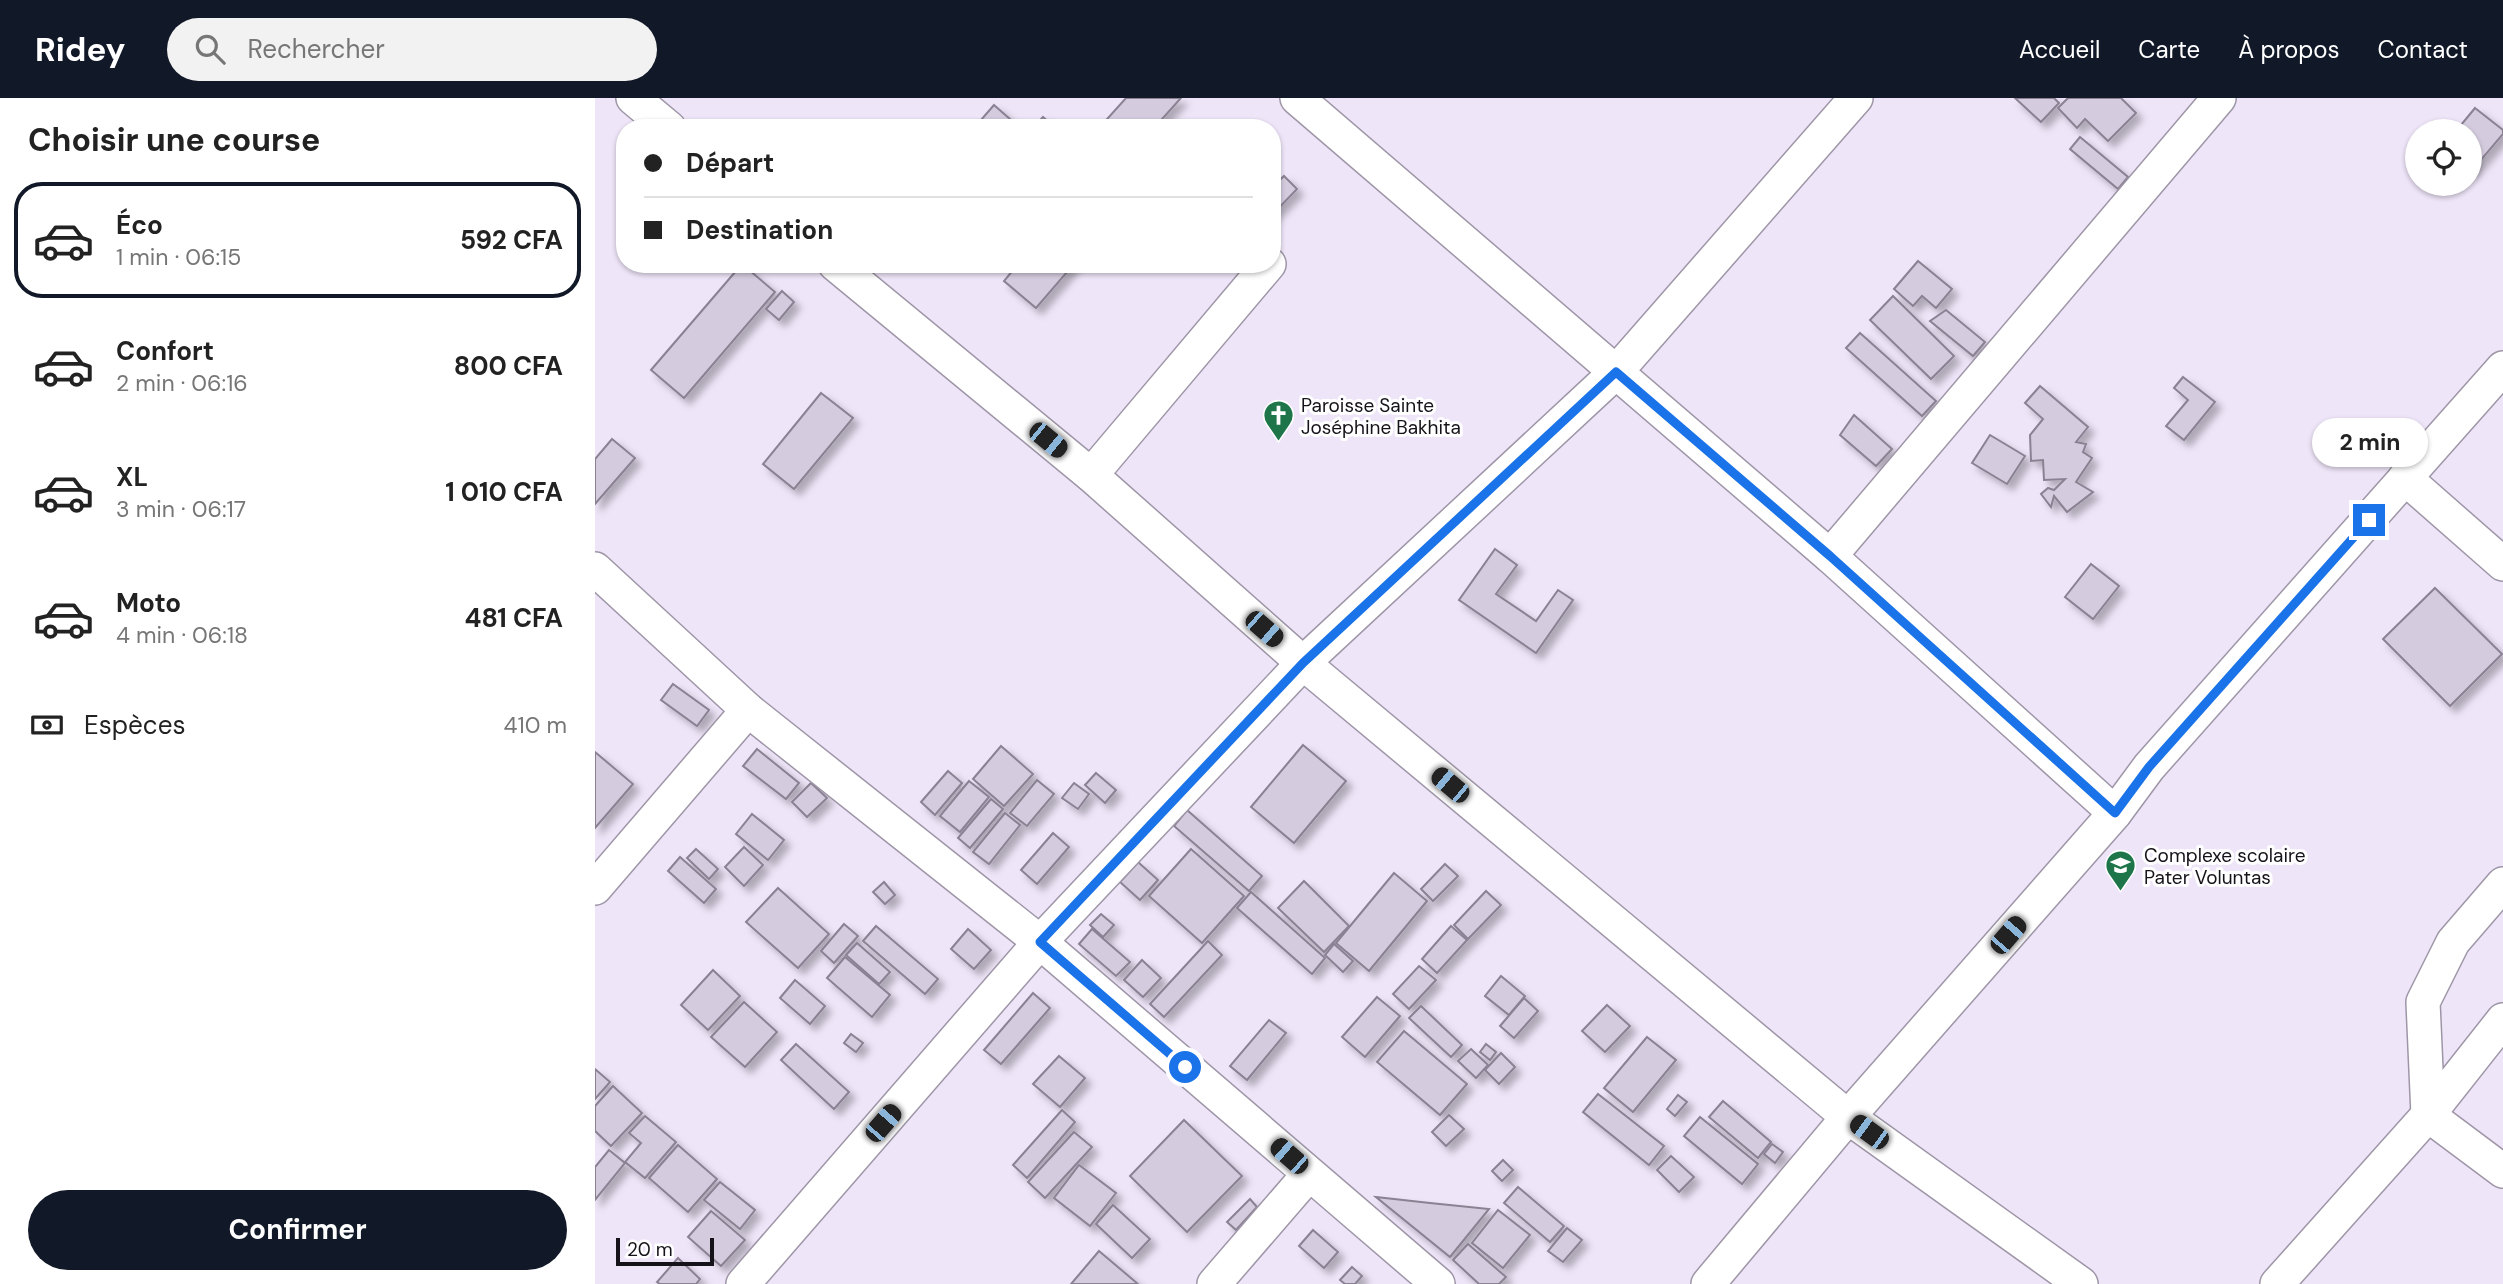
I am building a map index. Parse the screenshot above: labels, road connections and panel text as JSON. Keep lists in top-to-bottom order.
{
  "places": {
    "church": ["Paroisse Sainte Joséphine Bakhita"],
    "school or university": ["Complexe scolaire Pater Voluntas"]
  },
  "scale_bar": "20 m",
  "page": {
    "header": "Ridey",
    "search": "Rechercher",
    "nav": [
      "Accueil",
      "Carte",
      "À propos",
      "Contact"
    ],
    "heading": "Choisir une course",
    "banner": ["Départ", "Destination"],
    "list": [
      {
        "name": "Éco",
        "note": "1 min · 06:15",
        "value": "592 CFA"
      },
      {
        "name": "Confort",
        "note": "2 min · 06:16",
        "value": "800 CFA"
      },
      {
        "name": "XL",
        "note": "3 min · 06:17",
        "value": "1 010 CFA"
      },
      {
        "name": "Moto",
        "note": "4 min · 06:18",
        "value": "481 CFA"
      }
    ],
    "bubble": "2 min",
    "pay": ["Espèces", "410 m"],
    "buttons": "Confirmer",
    "scale": "20 m"
  }
}
